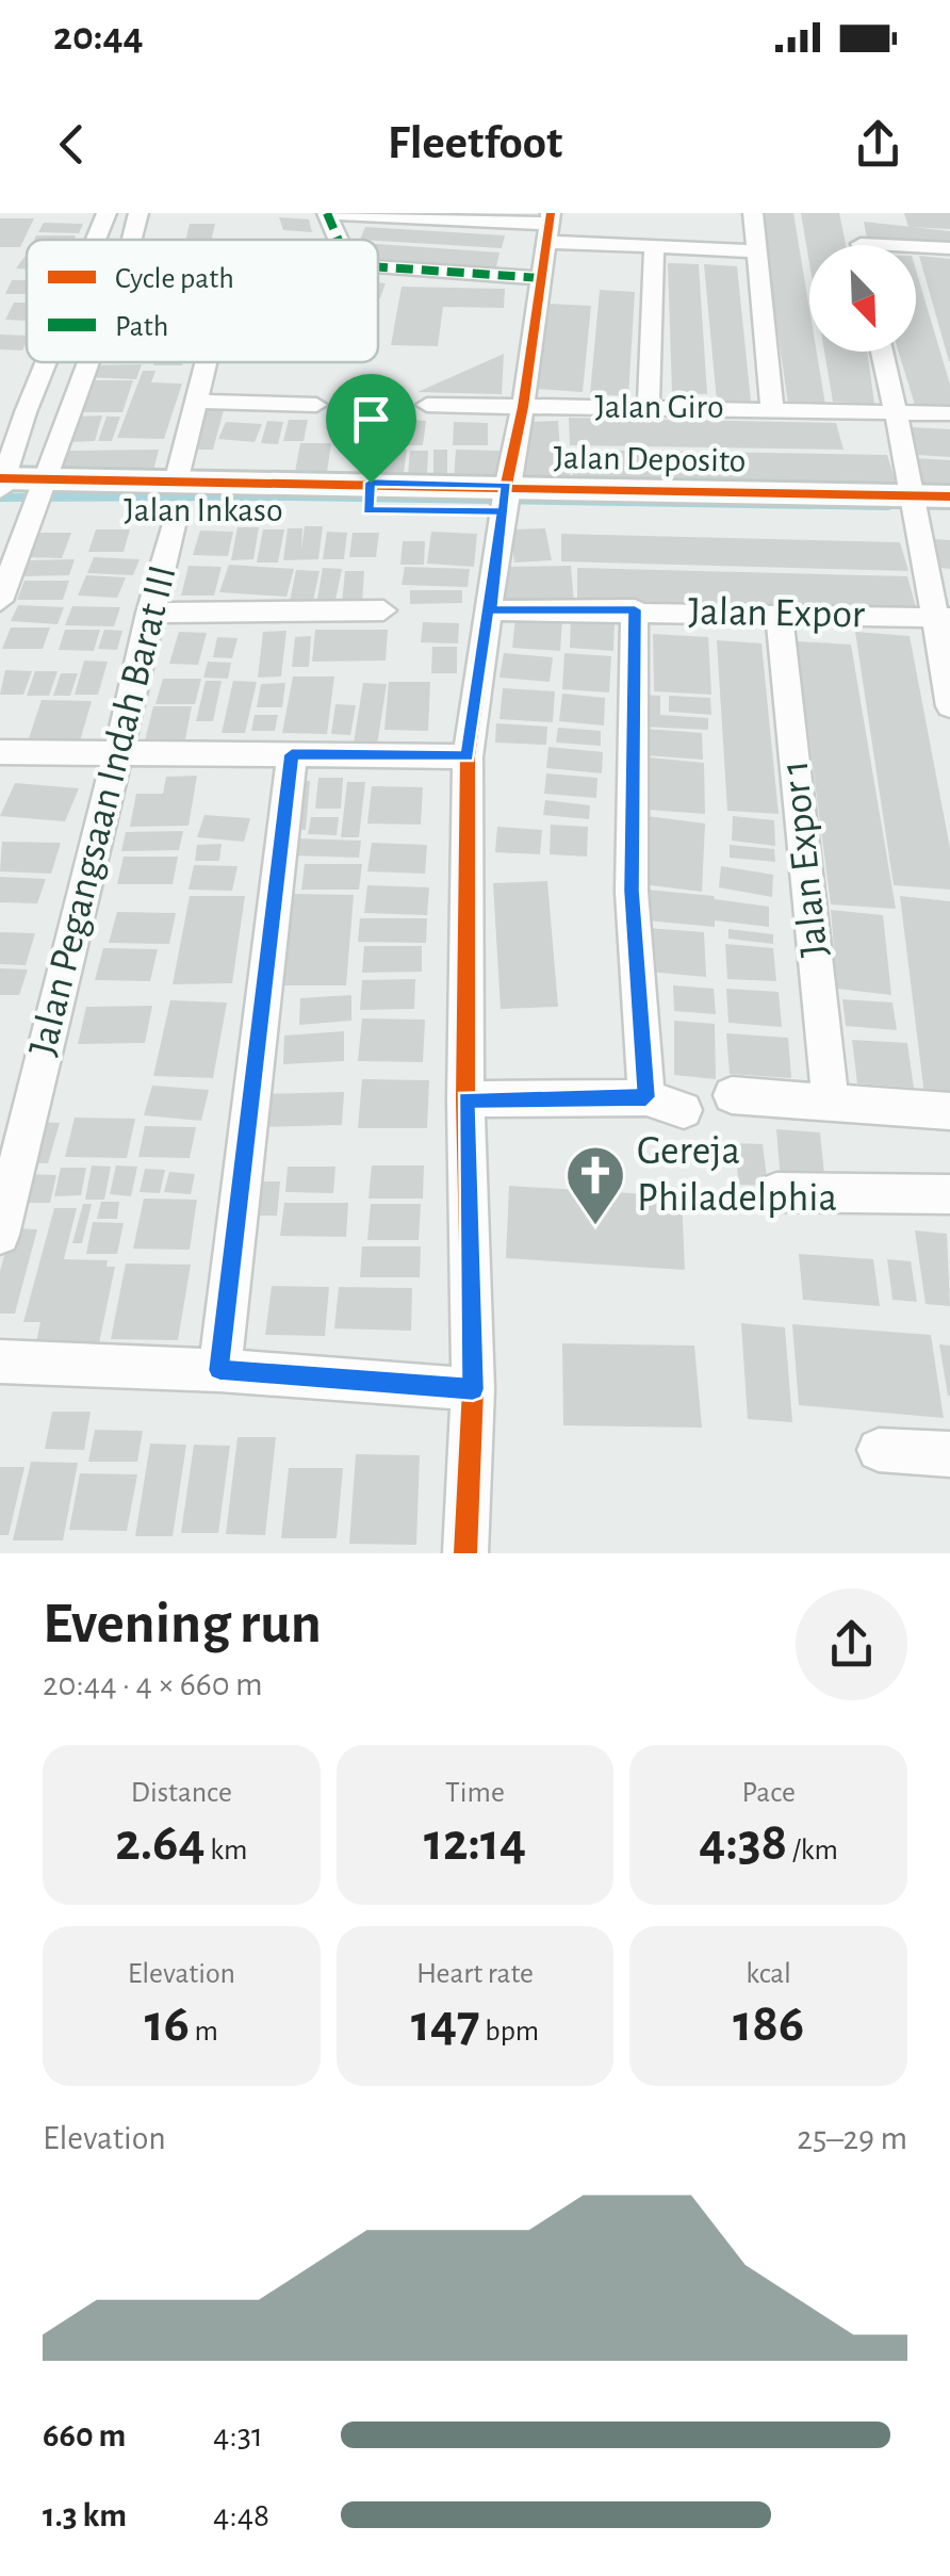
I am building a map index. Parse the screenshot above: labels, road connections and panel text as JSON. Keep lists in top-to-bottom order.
{
  "streets": {
    "street": [
      "Jalan Giro",
      "Jalan Inkaso",
      "Jalan Expor",
      "Jalan Pegangsaan Indah Barat III",
      "Jalan Expor 1"
    ],
    "cycle path": ["Jalan Deposito"]
  },
  "crossings": [
    ["Jalan Inkaso", "Jalan Pegangsaan Indah Barat III"],
    ["Jalan Expor", "Jalan Expor 1"]
  ],
  "places": {
    "church": ["Gereja Philadelphia"]
  },
  "legend": ["Cycle path", "Path"],
  "north": "bottom right",
  "page": {
    "status": "20:44",
    "header": "Fleetfoot",
    "heading": ["Evening run", "20:44 · 4 × 660 m"],
    "stats": [
      ["Distance", "2.64 km"],
      ["Time", "12:14"],
      ["Pace", "4:38 /km"],
      ["Elevation", "16 m"],
      ["Heart rate", "147 bpm"],
      ["kcal", "186"]
    ],
    "chart": ["Elevation", "25–29 m"],
    "list": [
      {
        "name": "660 m",
        "note": "4:31"
      },
      {
        "name": "1.3 km",
        "note": "4:48"
      }
    ]
  }
}
